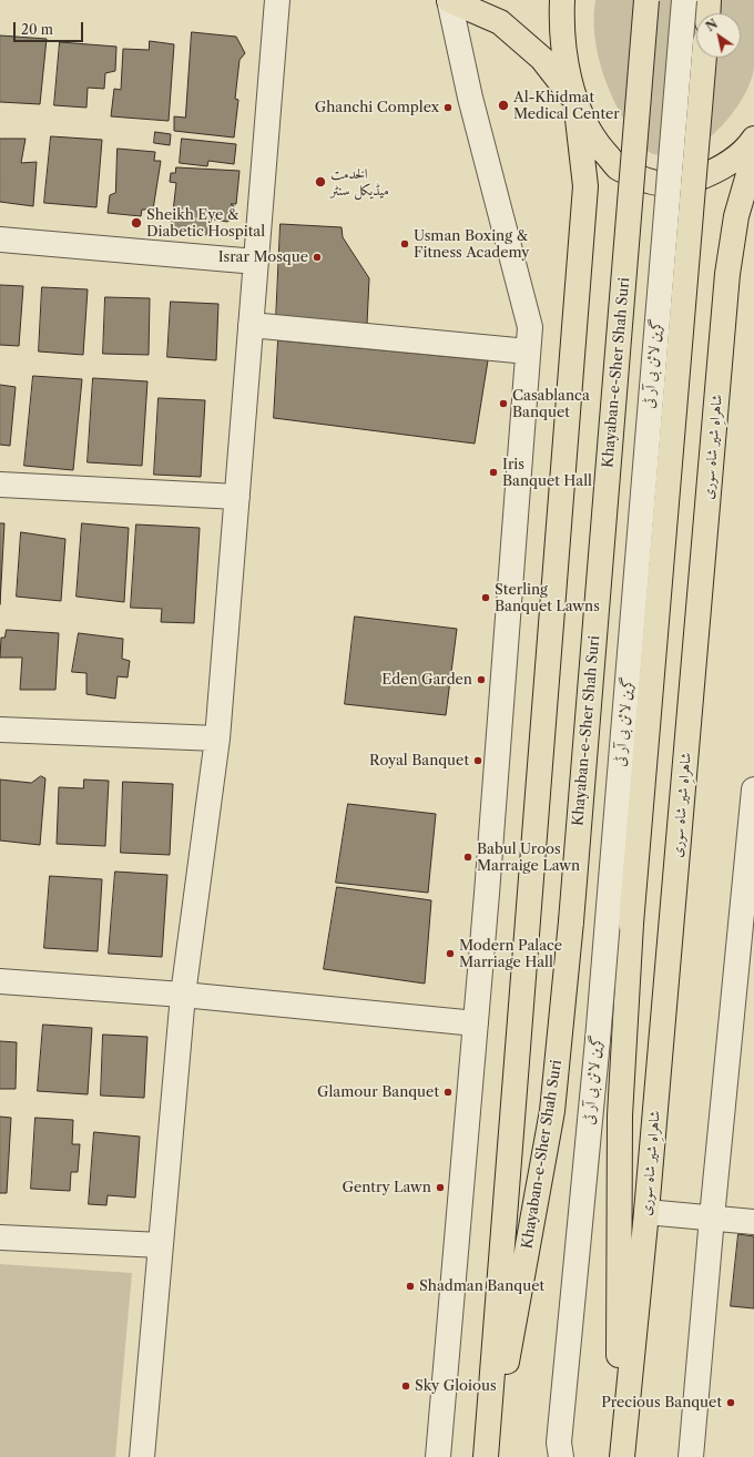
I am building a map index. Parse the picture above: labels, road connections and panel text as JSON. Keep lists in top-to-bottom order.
{
  "streets": {
    "main road": ["Khayaban-e-Sher Shah Suri", "شاہراہِ شیر شاہ سوری"],
    "street": ["گرین لائن بی آر ٹی"]
  },
  "places": [
    "Al-Khidmat Medical Center",
    "Ghanchi Complex",
    "الخدمت میڈیکل سنٹر",
    "Sheikh Eye & Diabetic Hospital",
    "Usman Boxing & Fitness Academy",
    "Israr Mosque",
    "Casablanca Banquet",
    "Iris Banquet Hall",
    "Sterling Banquet Lawns",
    "Eden Garden",
    "Royal Banquet",
    "Babul Uroos Marraige Lawn",
    "Modern Palace Marriage Hall",
    "Glamour Banquet",
    "Gentry Lawn",
    "Shadman Banquet",
    "Sky Gloious",
    "Precious Banquet"
  ],
  "scale_bar": "20 m",
  "north": "top left"
}
